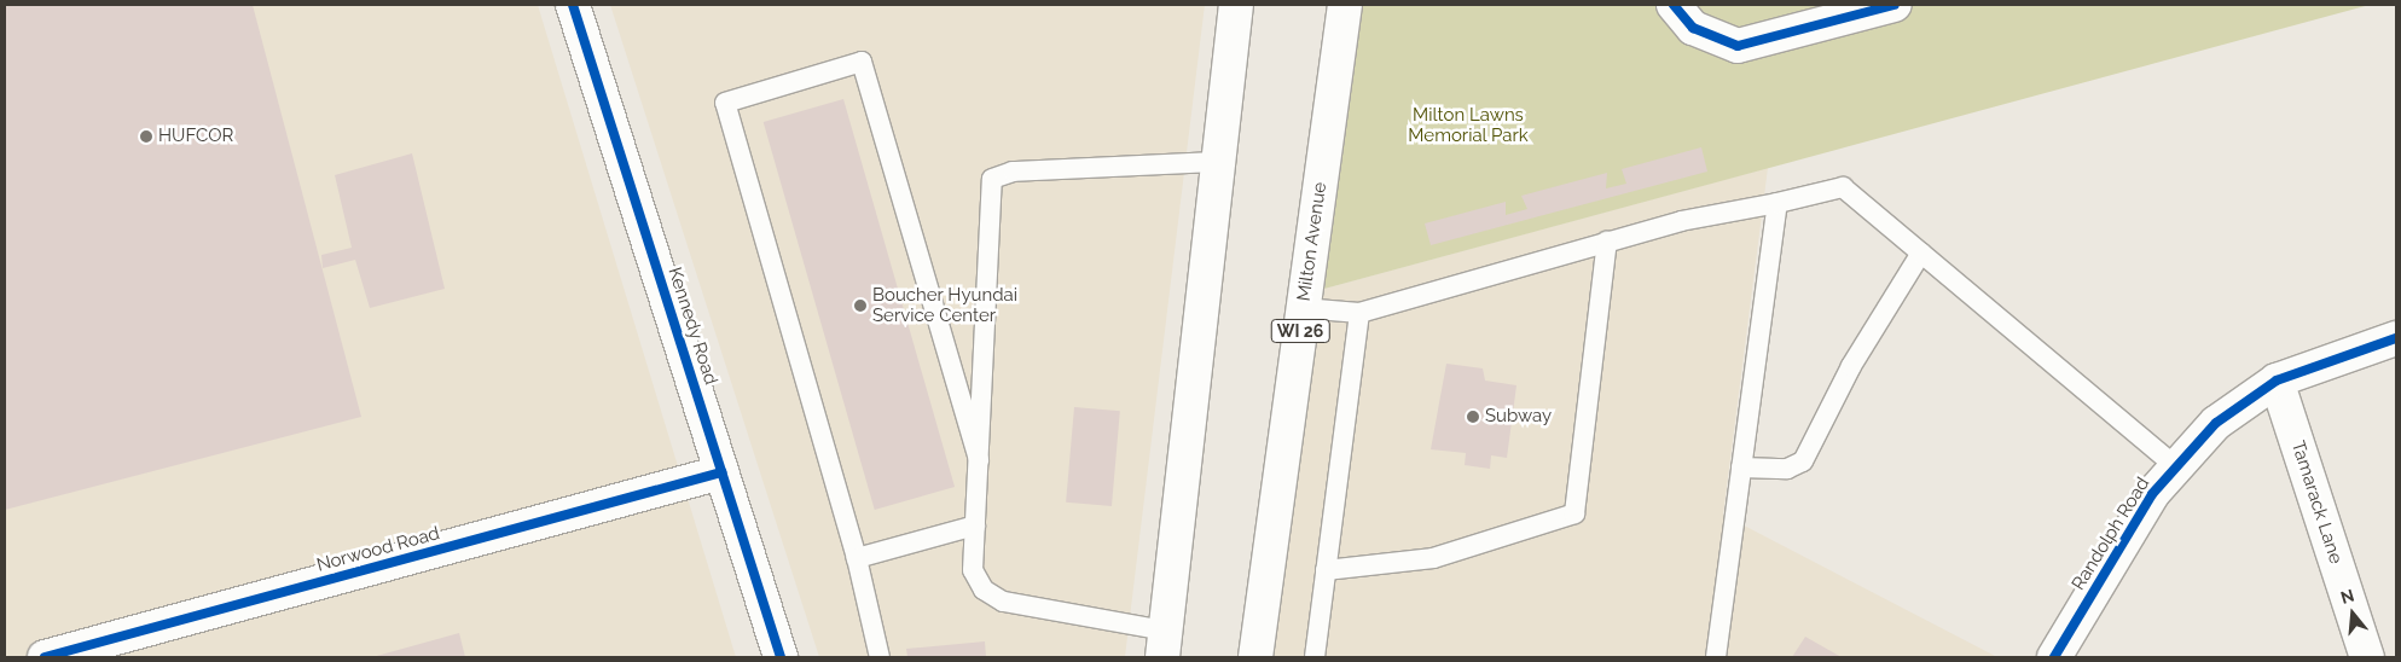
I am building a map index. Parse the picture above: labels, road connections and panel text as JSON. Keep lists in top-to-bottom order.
{
  "streets": {
    "street": [
      "Milton Avenue",
      "Kennedy Road",
      "WI 26",
      "Tamarack Lane",
      "Randolph Road",
      "Norwood Road"
    ]
  },
  "crossings": [
    ["Kennedy Road", "Norwood Road"],
    ["Tamarack Lane", "Randolph Road"]
  ],
  "parks": ["Milton Lawns Memorial Park"],
  "places": ["HUFCOR", "Boucher Hyundai Service Center", "Subway"],
  "north": "top"
}
